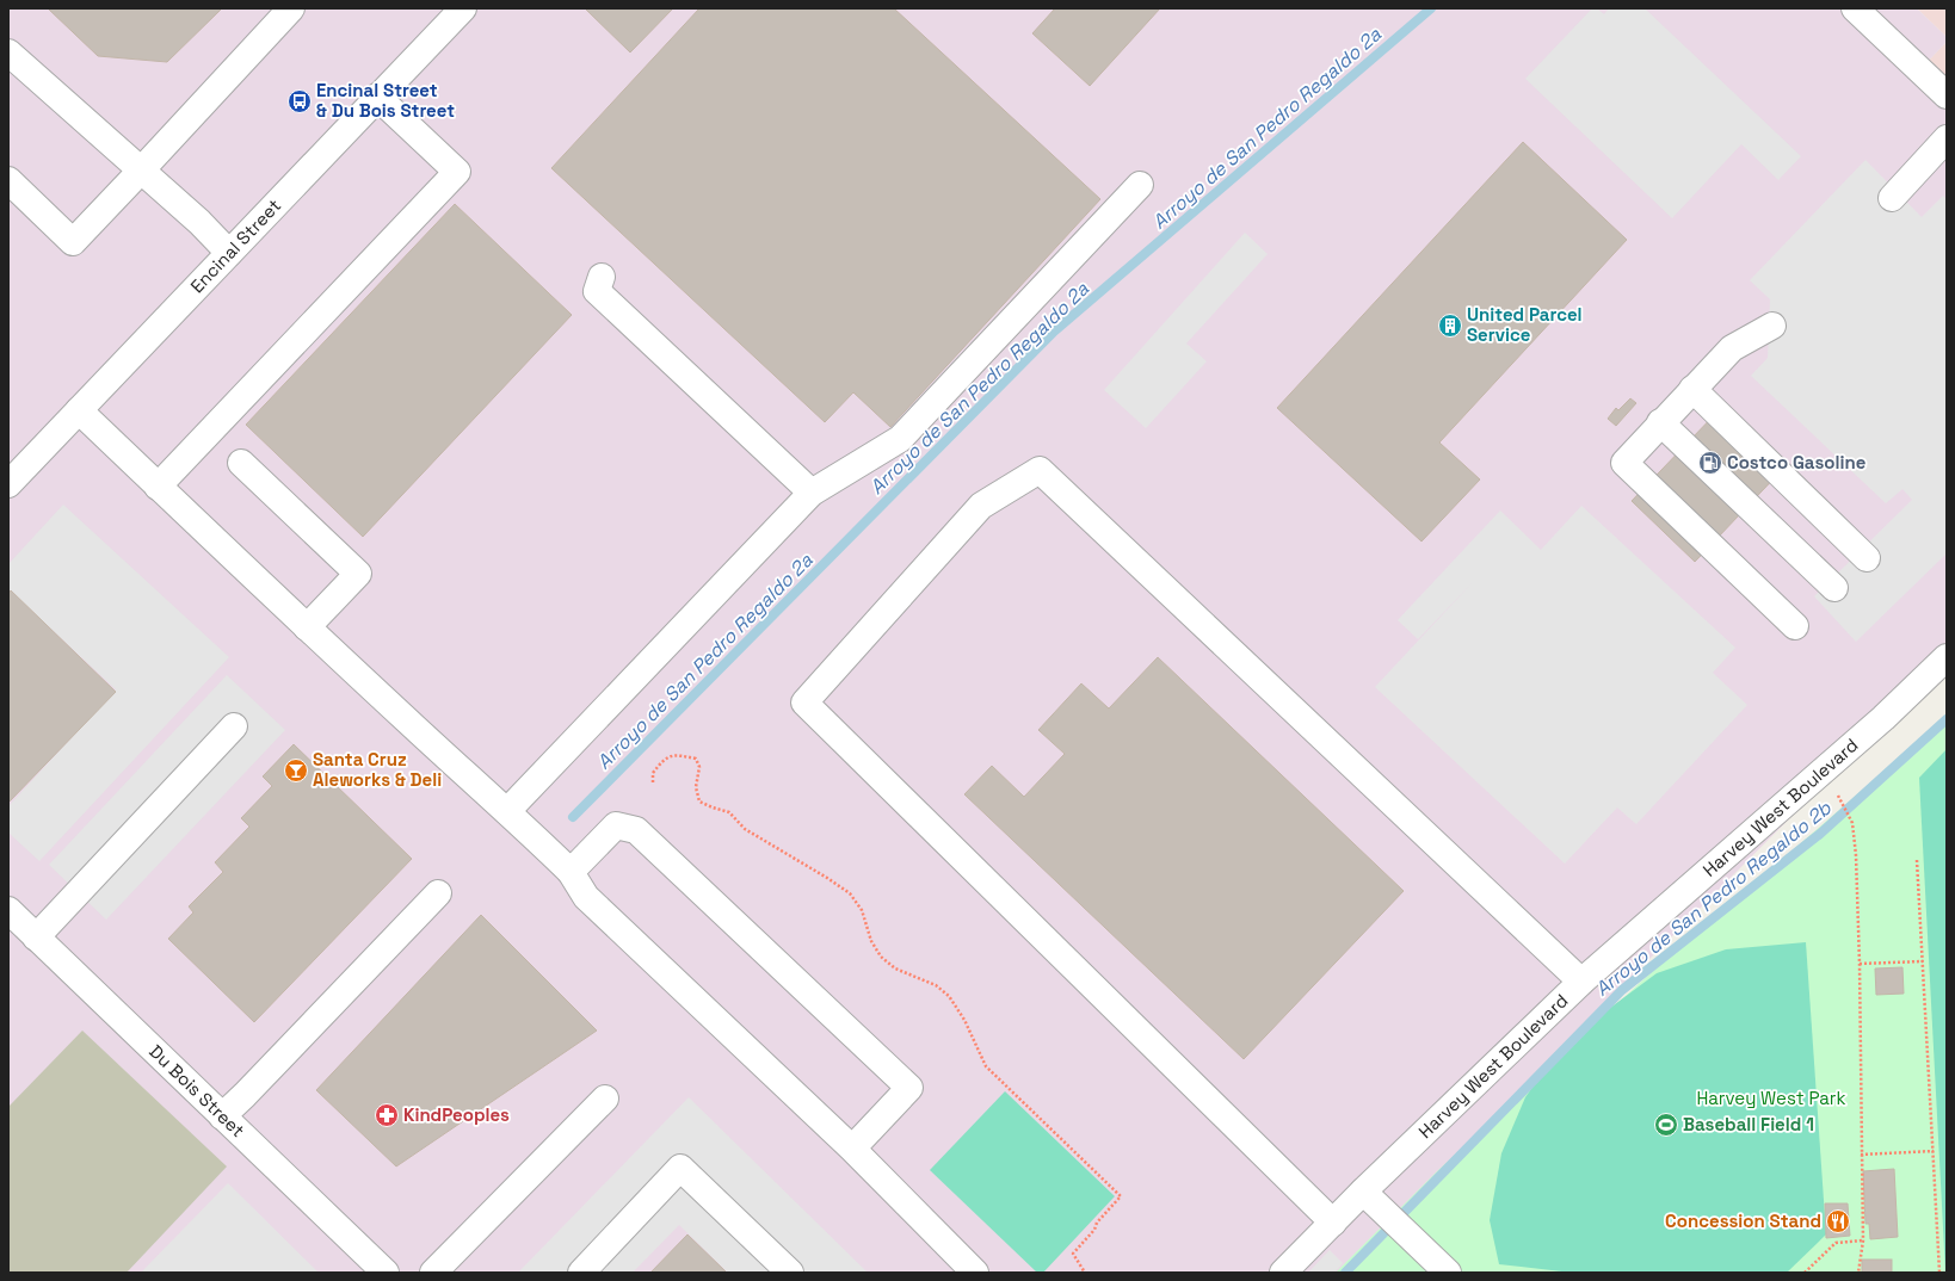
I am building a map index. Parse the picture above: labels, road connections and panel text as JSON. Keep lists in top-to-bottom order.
{
  "streets": {
    "street": ["Encinal Street", "Harvey West Boulevard", "Du Bois Street"]
  },
  "water": ["Arroyo de San Pedro Regaldo 2a", "Arroyo de San Pedro Regaldo 2b"],
  "parks": ["Harvey West Park"],
  "places": {
    "bus stop": ["Encinal Street & Du Bois Street"],
    "building": ["United Parcel Service"],
    "fuel station": ["Costco Gasoline"],
    "bar": ["Santa Cruz Aleworks & Deli"],
    "pharmacy": ["KindPeoples"],
    "sports": ["Baseball Field 1"],
    "restaurant": ["Concession Stand"]
  }
}
